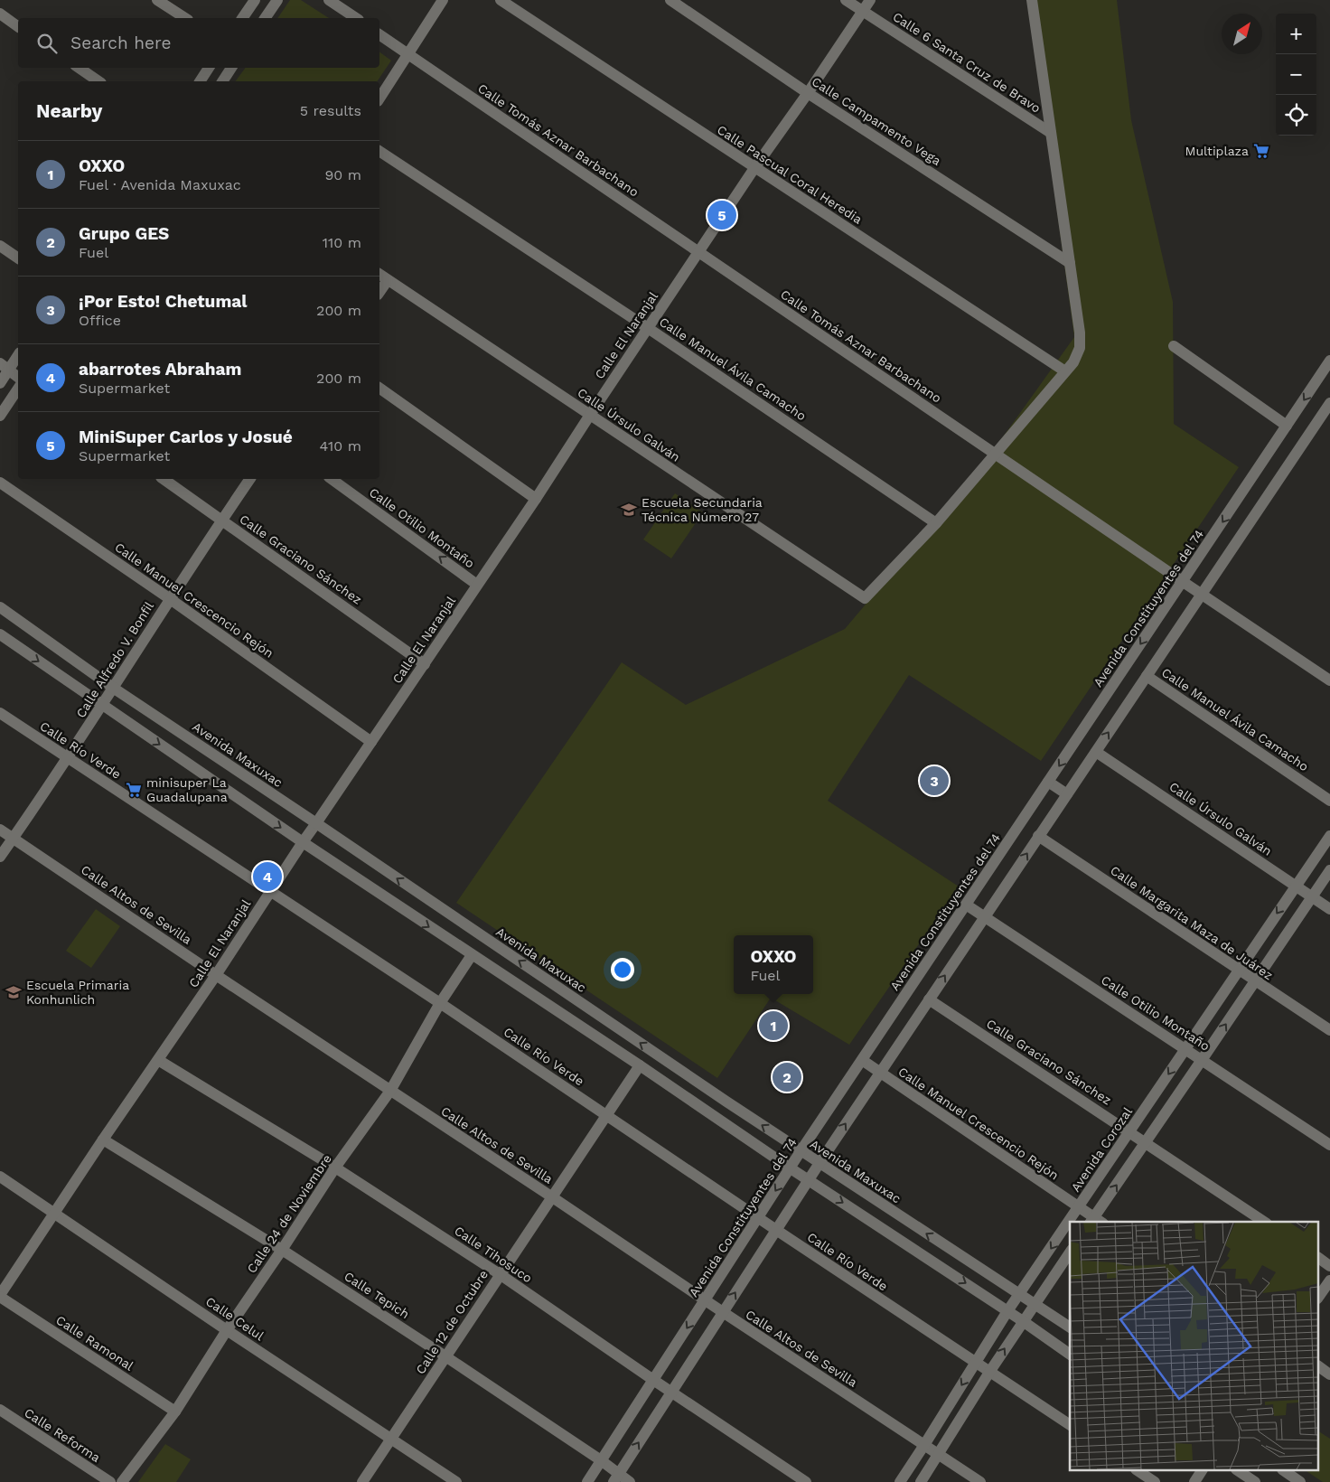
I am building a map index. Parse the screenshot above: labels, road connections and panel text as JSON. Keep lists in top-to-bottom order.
{
  "streets": {
    "street": [
      "Calle 6 Santa Cruz de Bravo",
      "Calle Campamento Vega",
      "Calle Tomás Aznar Barbachano",
      "Calle Pascual Coral Heredia",
      "Calle El Naranjal",
      "Calle Manuel Ávila Camacho",
      "Calle Úrsulo Galván",
      "Calle Otilio Montaño",
      "Calle Graciano Sánchez",
      "Calle Manuel Crescencio Rejón",
      "Avenida Constituyentes del 74",
      "Calle Alfredo V. Bonfil",
      "Calle Río Verde",
      "Avenida Maxuxac",
      "Calle Altos de Sevilla",
      "Calle Margarita Maza de Juárez",
      "Avenida Corozal",
      "Calle 24 de Noviembre",
      "Calle Tihosuco",
      "Calle Tepich",
      "Calle Celul",
      "Calle 12 de Octubre",
      "Calle Ramonal",
      "Calle Reforma"
    ]
  },
  "crossings": [
    ["Calle 6 Santa Cruz de Bravo", "Calle El Naranjal"],
    ["Calle Campamento Vega", "Calle El Naranjal"],
    ["Calle Tomás Aznar Barbachano", "Calle El Naranjal"],
    ["Calle Tomás Aznar Barbachano", "Avenida Constituyentes del 74"],
    ["Calle Pascual Coral Heredia", "Calle El Naranjal"],
    ["Calle El Naranjal", "Calle Manuel Ávila Camacho"],
    ["Calle El Naranjal", "Calle Úrsulo Galván"],
    ["Calle El Naranjal", "Calle Otilio Montaño"],
    ["Calle El Naranjal", "Calle Graciano Sánchez"],
    ["Calle El Naranjal", "Calle Manuel Crescencio Rejón"],
    ["Calle El Naranjal", "Calle Río Verde"],
    ["Calle El Naranjal", "Avenida Maxuxac"],
    ["Calle El Naranjal", "Calle Altos de Sevilla"],
    ["Calle El Naranjal", "Calle Tihosuco"],
    ["Calle El Naranjal", "Calle Tepich"],
    ["Calle El Naranjal", "Calle Celul"],
    ["Calle El Naranjal", "Calle Ramonal"],
    ["Calle Manuel Ávila Camacho", "Calle Úrsulo Galván"],
    ["Calle Úrsulo Galván", "Avenida Corozal"],
    ["Calle Otilio Montaño", "Avenida Constituyentes del 74"],
    ["Calle Otilio Montaño", "Avenida Corozal"],
    ["Calle Graciano Sánchez", "Calle Alfredo V. Bonfil"],
    ["Calle Graciano Sánchez", "Avenida Corozal"],
    ["Calle Manuel Crescencio Rejón", "Avenida Constituyentes del 74"],
    ["Calle Manuel Crescencio Rejón", "Calle Alfredo V. Bonfil"],
    ["Calle Manuel Crescencio Rejón", "Avenida Corozal"],
    ["Avenida Constituyentes del 74", "Calle Río Verde"],
    ["Avenida Constituyentes del 74", "Avenida Maxuxac"],
    ["Avenida Constituyentes del 74", "Calle Altos de Sevilla"],
    ["Avenida Constituyentes del 74", "Calle Tihosuco"],
    ["Avenida Constituyentes del 74", "Calle Tepich"],
    ["Calle Alfredo V. Bonfil", "Calle Río Verde"],
    ["Calle Alfredo V. Bonfil", "Avenida Maxuxac"],
    ["Calle Alfredo V. Bonfil", "Calle Altos de Sevilla"],
    ["Calle Río Verde", "Avenida Corozal"],
    ["Calle Río Verde", "Calle 24 de Noviembre"],
    ["Calle Río Verde", "Calle 12 de Octubre"],
    ["Avenida Maxuxac", "Avenida Corozal"],
    ["Calle Altos de Sevilla", "Avenida Corozal"],
    ["Calle Altos de Sevilla", "Calle 24 de Noviembre"],
    ["Calle Altos de Sevilla", "Calle 12 de Octubre"],
    ["Calle Margarita Maza de Juárez", "Avenida Corozal"],
    ["Calle 24 de Noviembre", "Calle Tihosuco"],
    ["Calle 24 de Noviembre", "Calle Tepich"],
    ["Calle 24 de Noviembre", "Calle Celul"],
    ["Calle 24 de Noviembre", "Calle Ramonal"],
    ["Calle Tihosuco", "Calle 12 de Octubre"],
    ["Calle Tepich", "Calle 12 de Octubre"],
    ["Calle Celul", "Calle 12 de Octubre"]
  ],
  "places": {
    "supermarket": ["Multiplaza", "minisuper La Guadalupana"],
    "school or university": ["Escuela Secundaria Técnica Número 27", "Escuela Primaria Konhunlich"]
  },
  "north": "top right",
  "page": {
    "map_buttons": ["+", "−"],
    "search": "Search here",
    "heading": ["Nearby", "5 results"],
    "list": [
      {
        "mark": "1",
        "name": "OXXO",
        "note": "Fuel · Avenida Maxuxac",
        "value": "90 m"
      },
      {
        "mark": "2",
        "name": "Grupo GES",
        "note": "Fuel",
        "value": "110 m"
      },
      {
        "mark": "3",
        "name": "¡Por Esto! Chetumal",
        "note": "Office",
        "value": "200 m"
      },
      {
        "mark": "4",
        "name": "abarrotes Abraham",
        "note": "Supermarket",
        "value": "200 m"
      },
      {
        "mark": "5",
        "name": "MiniSuper Carlos y Josué",
        "note": "Supermarket",
        "value": "410 m"
      }
    ],
    "pins": [
      "5",
      "3",
      "4",
      "1",
      "2"
    ],
    "popup": ["OXXO", "Fuel"]
  }
}
